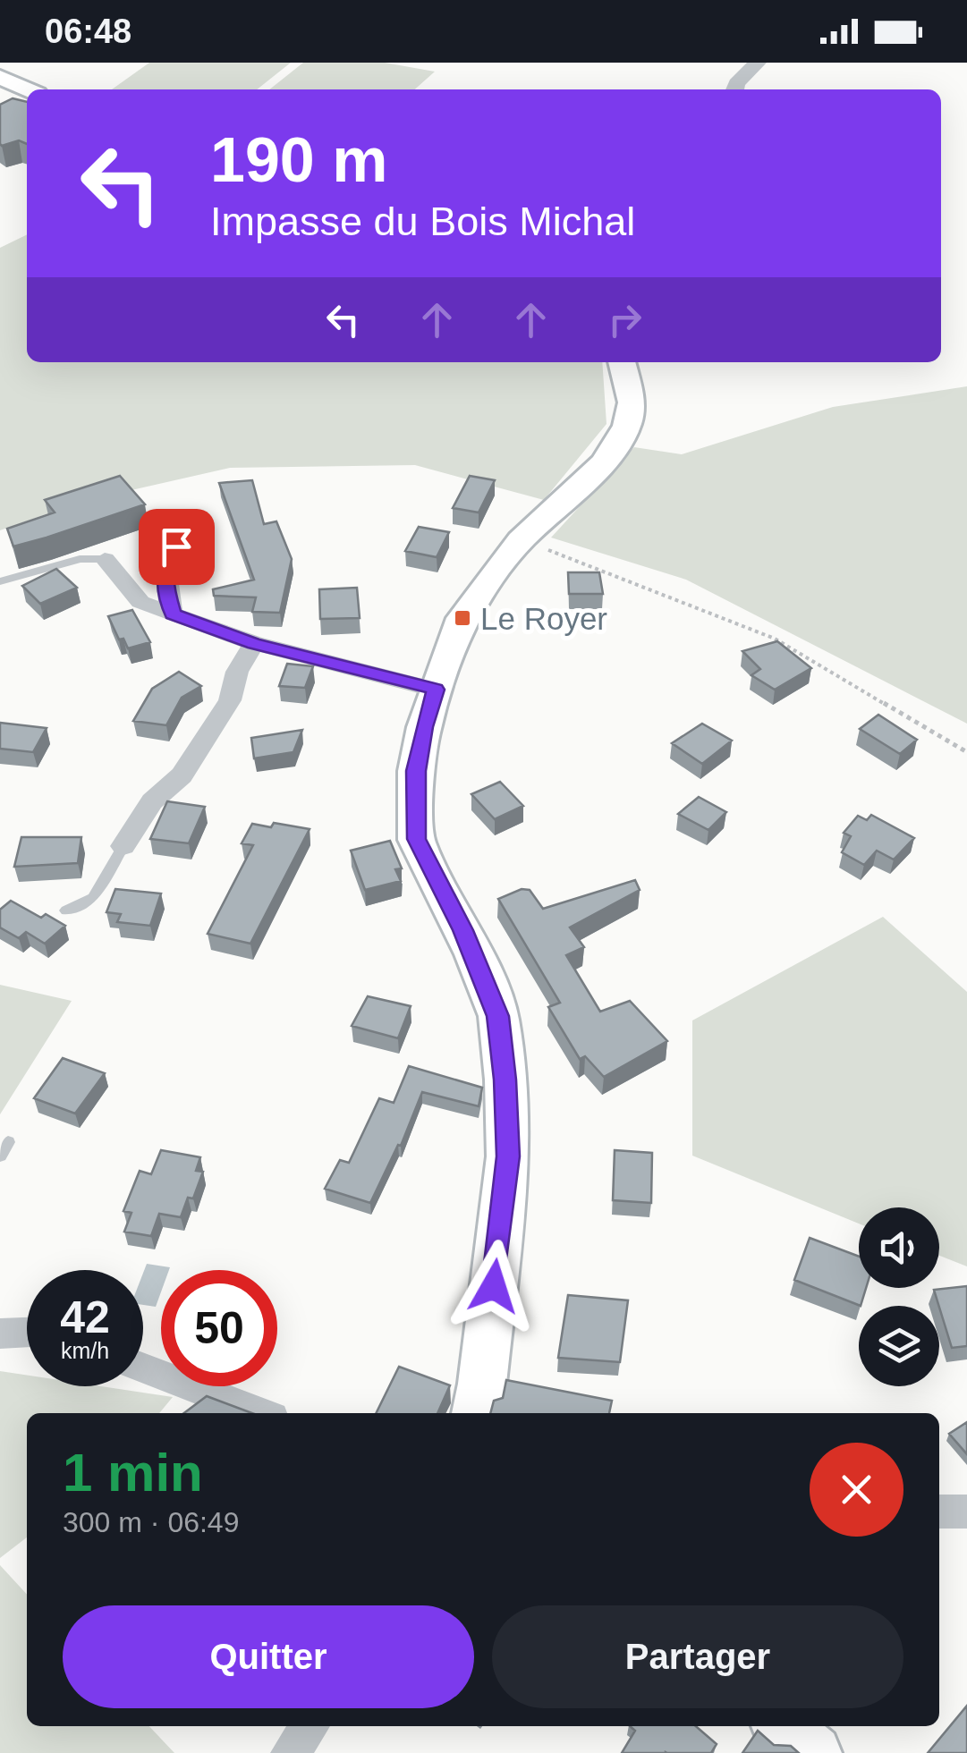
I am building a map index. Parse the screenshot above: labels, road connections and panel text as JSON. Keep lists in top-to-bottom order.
{
  "places": {
    "transit": ["Le Royer"]
  },
  "page": {
    "status": "06:48",
    "turn": ["190 m", "Impasse du Bois Michal"],
    "speed": "42 km/h",
    "limit": "50",
    "heading": ["1 min", "300 m · 06:49"],
    "buttons": ["Quitter", "Partager"]
  }
}
